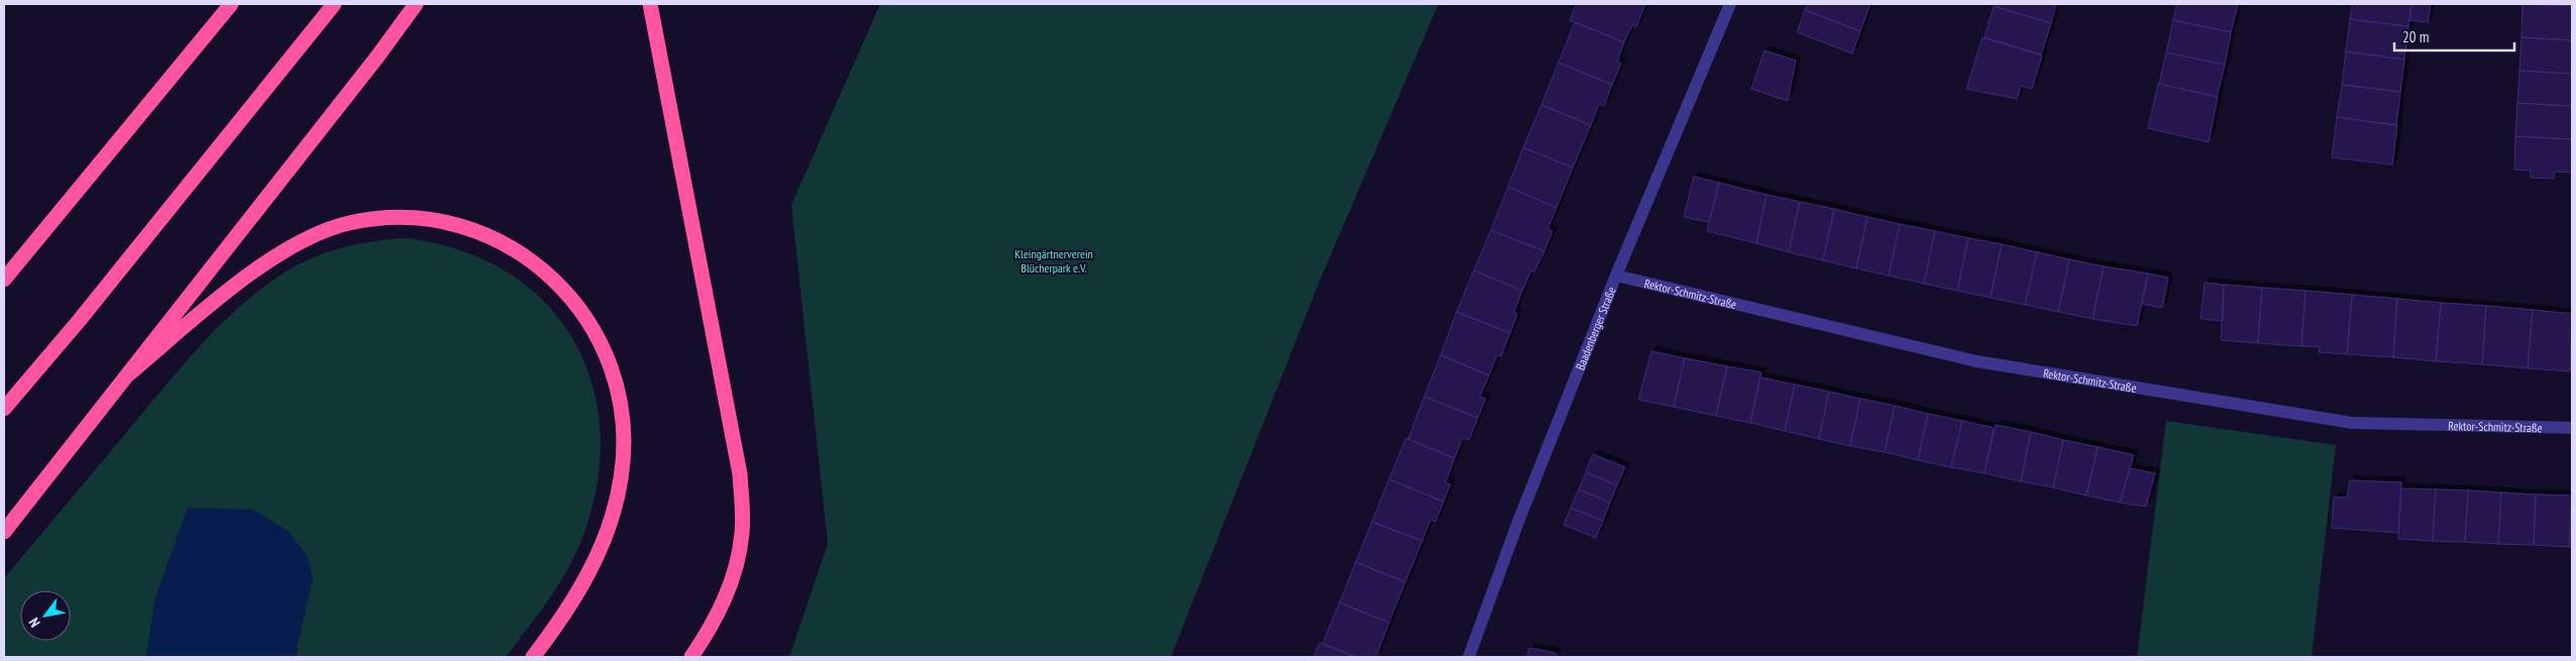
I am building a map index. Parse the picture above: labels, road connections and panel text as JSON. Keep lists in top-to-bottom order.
{
  "streets": {
    "street": ["Rektor-Schmitz-Straße", "Baadenberger Straße"]
  },
  "crossings": [
    ["Rektor-Schmitz-Straße", "Baadenberger Straße"]
  ],
  "parks": ["Kleingärtnerverein Blücherpark e.V."],
  "scale_bar": "20 m",
  "north": "bottom left"
}
